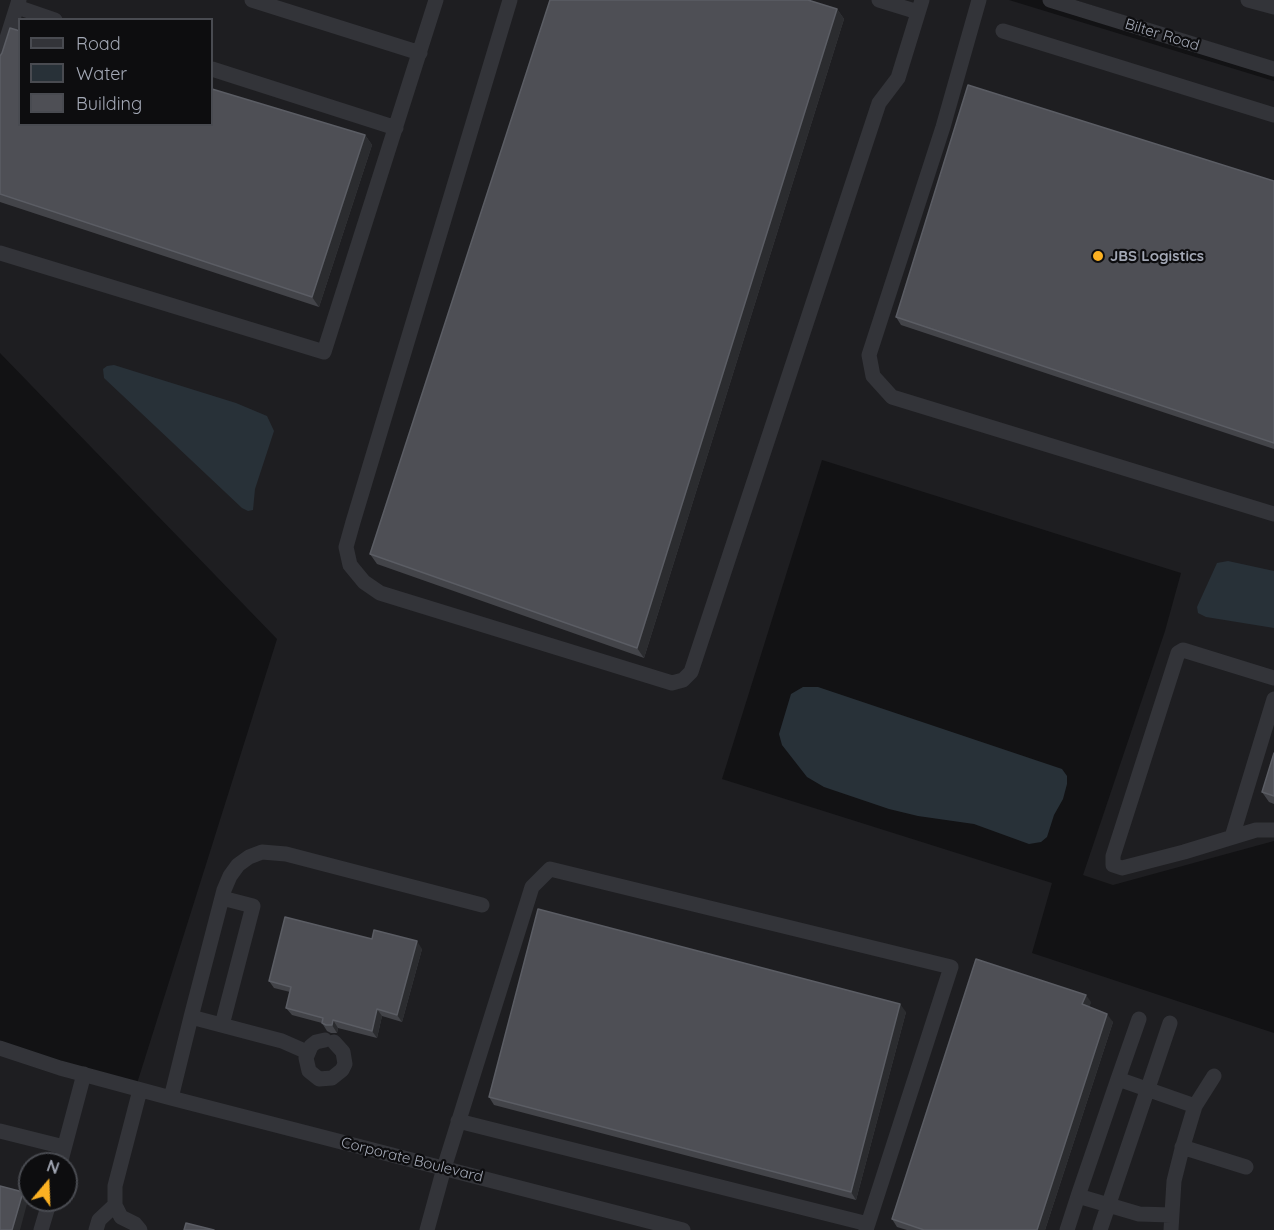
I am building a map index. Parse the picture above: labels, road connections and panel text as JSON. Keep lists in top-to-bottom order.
{
  "streets": {
    "street": ["Bilter Road", "Corporate Boulevard"]
  },
  "places": ["JBS Logistics"],
  "legend": ["Road", "Water", "Building"],
  "north": "top"
}
